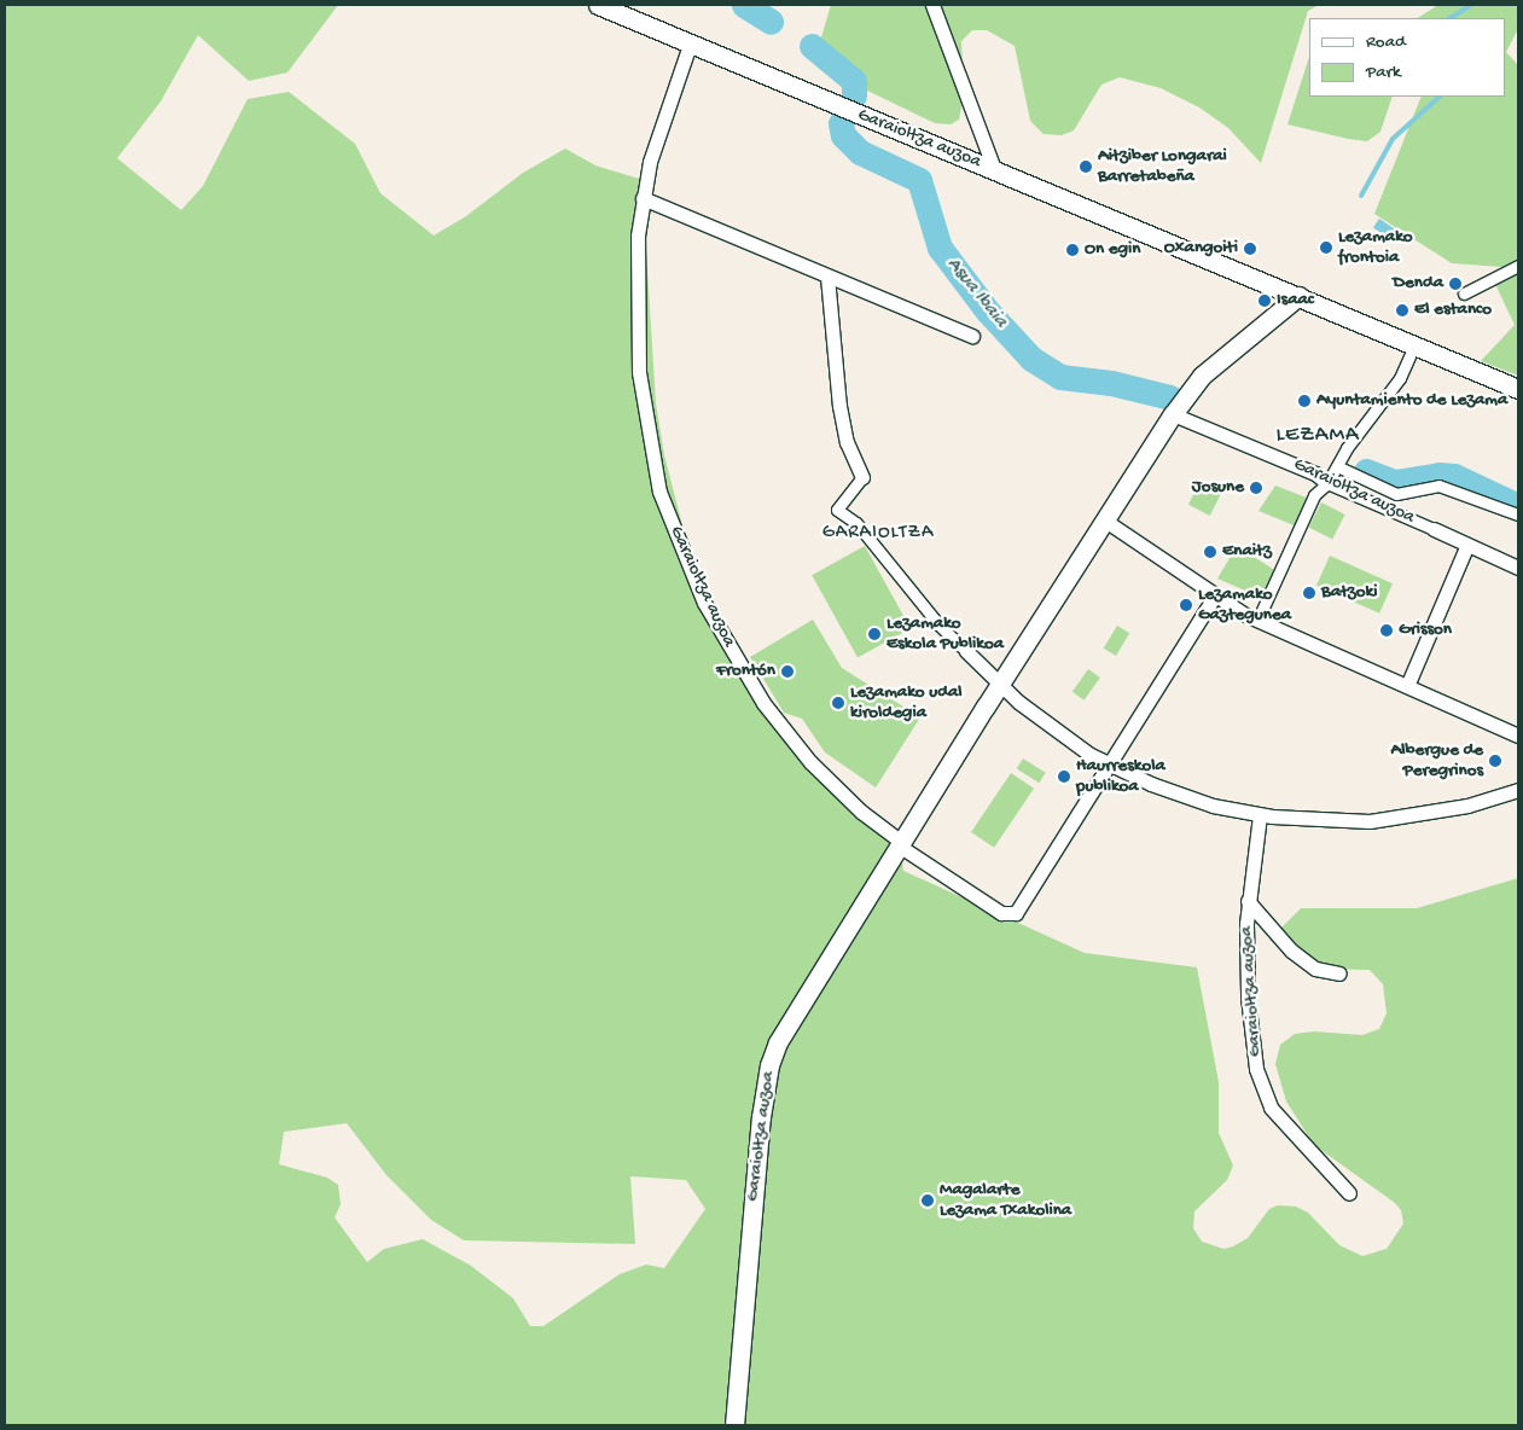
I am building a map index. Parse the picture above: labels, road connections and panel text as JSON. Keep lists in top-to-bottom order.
{
  "streets": {
    "street": ["Garaioltza auzoa"]
  },
  "districts": ["LEZAMA", "GARAIOLTZA"],
  "water": ["Asua Ibaia"],
  "places": [
    "Aitziber Longarai Barretabeña",
    "Lezamako frontoia",
    "Oxangoiti",
    "On egin",
    "Denda",
    "Isaac",
    "El estanco",
    "Ayuntamiento de Lezama",
    "Josune",
    "Enaitz",
    "Batzoki",
    "Lezamako Gaztegunea",
    "Grisson",
    "Lezamako Eskola Publikoa",
    "Frontón",
    "Lezamako udal kiroldegia",
    "Albergue de Peregrinos",
    "Haurreskola publikoa",
    "Magalarte Lezama Txakolina"
  ],
  "legend": ["Road", "Park"]
}
